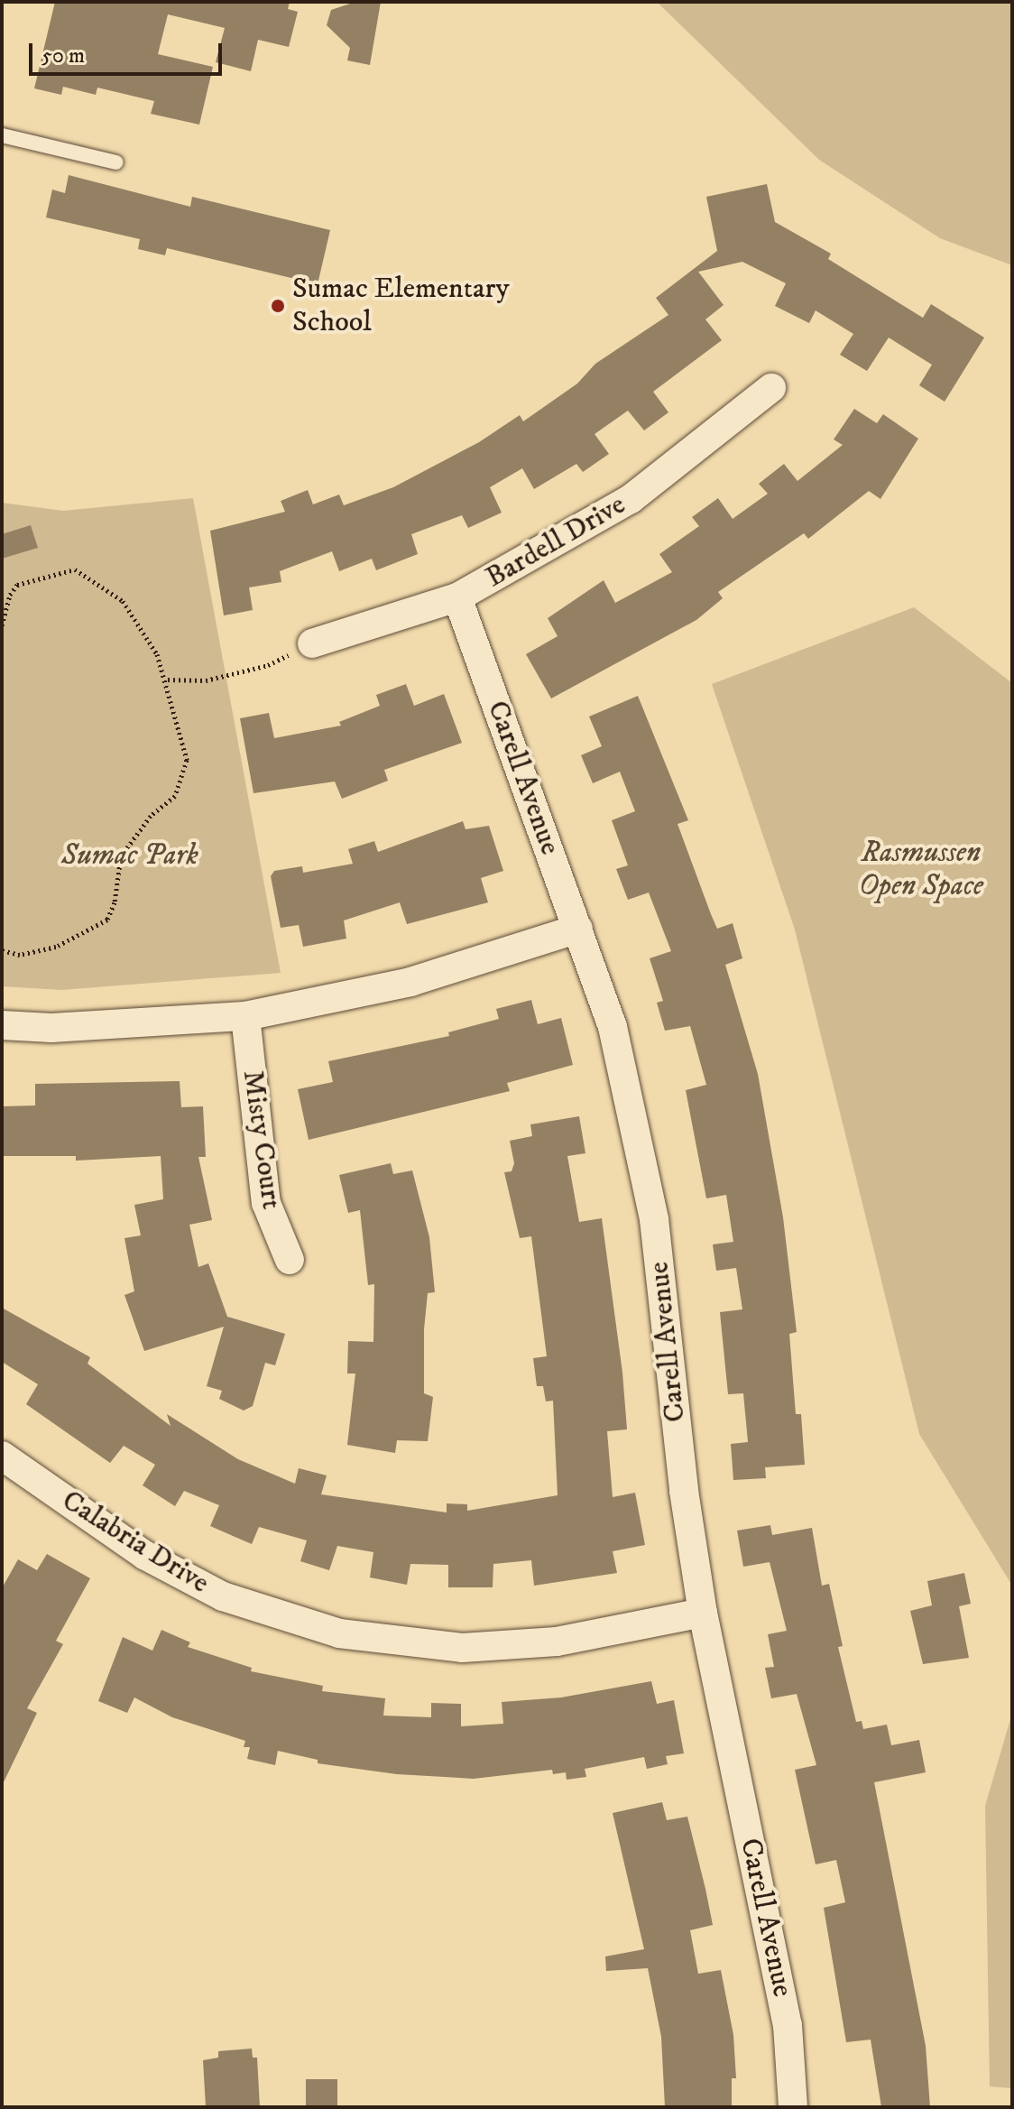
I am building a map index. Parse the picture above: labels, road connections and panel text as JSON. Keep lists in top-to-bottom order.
{
  "streets": {
    "street": [
      "Bardell Drive",
      "Carell Avenue",
      "Misty Court",
      "Calabria Drive"
    ]
  },
  "crossings": [
    ["Bardell Drive", "Carell Avenue"],
    ["Carell Avenue", "Calabria Drive"]
  ],
  "parks": ["Rasmussen Open Space", "Sumac Park"],
  "places": ["Sumac Elementary School"],
  "scale_bar": "50 m"
}
